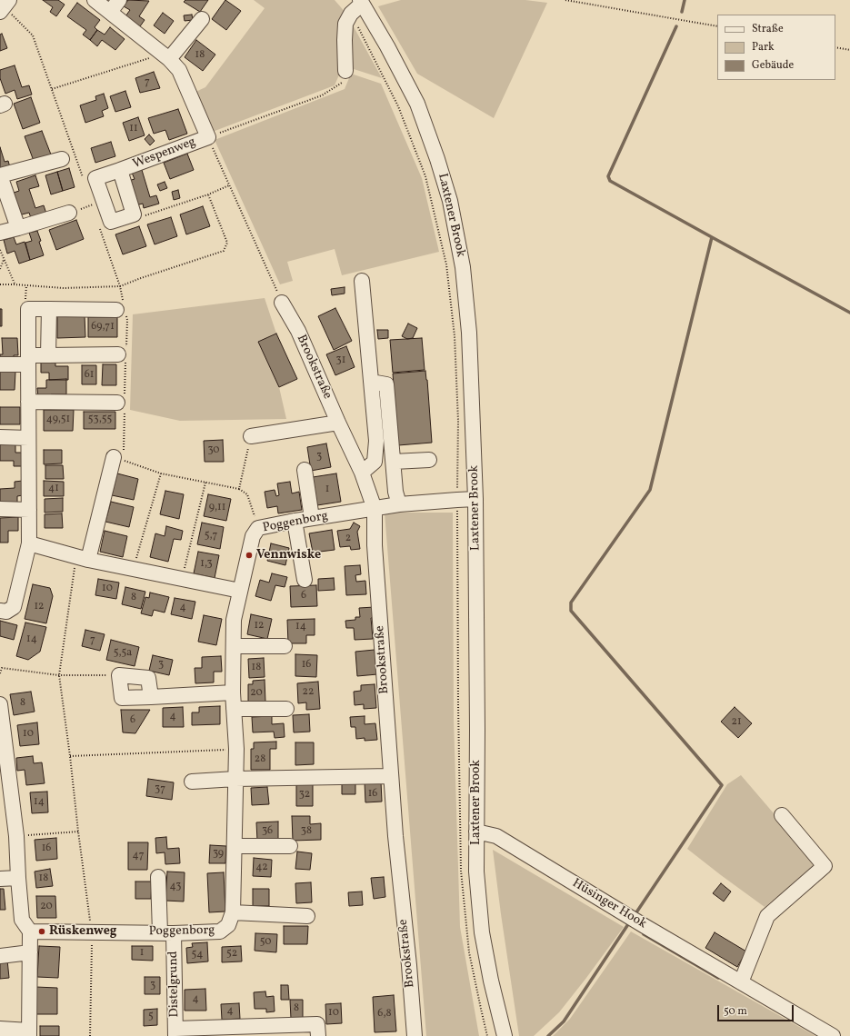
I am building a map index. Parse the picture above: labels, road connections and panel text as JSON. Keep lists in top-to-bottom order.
{
  "streets": {
    "street": [
      "Wespenweg",
      "Laxtener Brook",
      "Brookstraße",
      "Poggenborg",
      "Hüsinger Hook",
      "Distelgrund"
    ]
  },
  "crossings": [
    ["Laxtener Brook", "Poggenborg"],
    ["Laxtener Brook", "Hüsinger Hook"],
    ["Brookstraße", "Poggenborg"],
    ["Poggenborg", "Distelgrund"]
  ],
  "places": ["Vennwiske", "Rüskenweg"],
  "house_numbers": [
    "18",
    "7",
    "11",
    "69,71",
    "31",
    "61",
    "49,51",
    "53,55",
    "30",
    "3",
    "41",
    "1",
    "9,11",
    "5,7",
    "2",
    "1,3",
    "10",
    "6",
    "8",
    "12",
    "4",
    "12",
    "14",
    "14",
    "7",
    "5,5a",
    "3",
    "16",
    "18",
    "22",
    "20",
    "8",
    "4",
    "6",
    "21",
    "10",
    "28",
    "37",
    "16",
    "32",
    "14",
    "36",
    "38",
    "16",
    "39",
    "47",
    "42",
    "18",
    "43",
    "20",
    "50",
    "1",
    "52",
    "54",
    "3",
    "4",
    "8",
    "4",
    "10",
    "6,8",
    "5"
  ],
  "legend": ["Straße", "Park", "Gebäude"],
  "scale_bar": "50 m"
}
